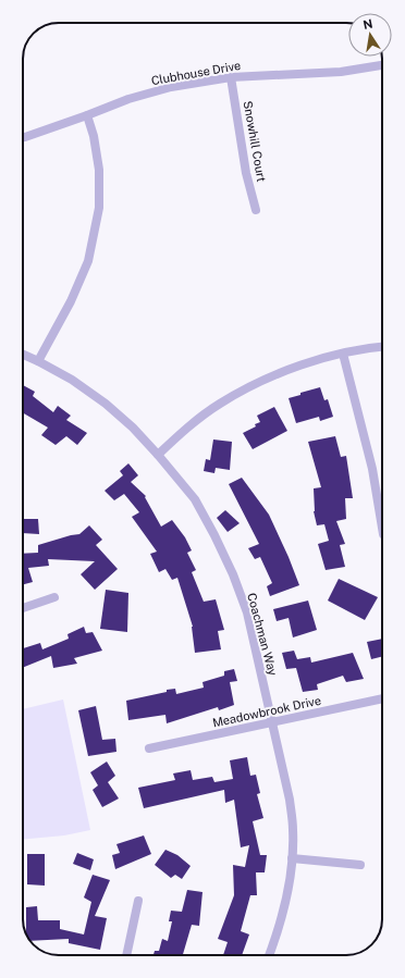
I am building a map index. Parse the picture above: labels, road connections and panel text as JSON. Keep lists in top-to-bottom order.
{
  "streets": {
    "street": [
      "Clubhouse Drive",
      "Snowhill Court",
      "Coachman Way",
      "Meadowbrook Drive"
    ]
  },
  "crossings": [
    ["Clubhouse Drive", "Snowhill Court"],
    ["Coachman Way", "Meadowbrook Drive"]
  ],
  "north": "top"
}
